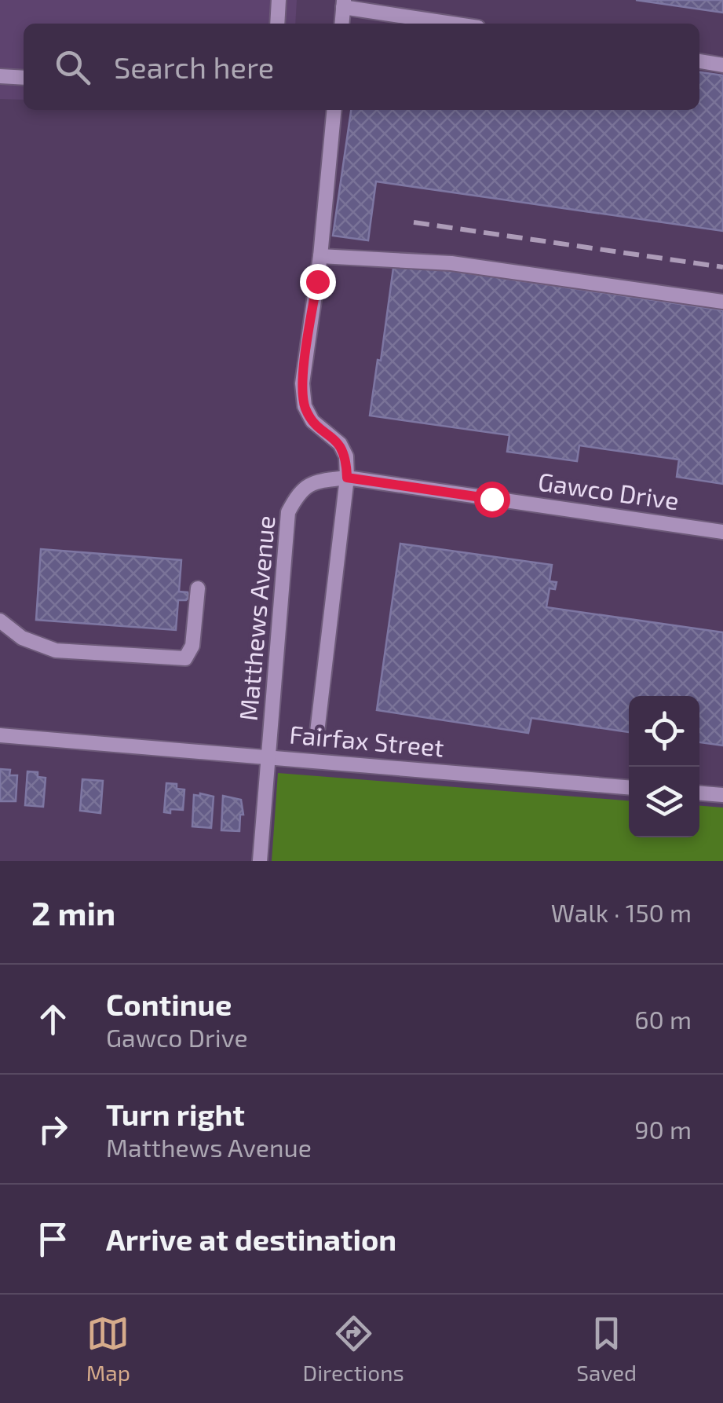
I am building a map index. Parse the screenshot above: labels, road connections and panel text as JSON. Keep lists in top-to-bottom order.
{
  "streets": {
    "street": ["Gawco Drive", "Matthews Avenue", "Fairfax Street"]
  },
  "crossings": [
    ["Gawco Drive", "Matthews Avenue"],
    ["Matthews Avenue", "Fairfax Street"]
  ],
  "page": {
    "search": "Search here",
    "heading": ["2 min", "Walk · 150 m"],
    "list": [
      ["Continue", "Gawco Drive", "60 m"],
      ["Turn right", "Matthews Avenue", "90 m"],
      "Arrive at destination"
    ],
    "nav": ["Map", "Directions", "Saved"]
  }
}
